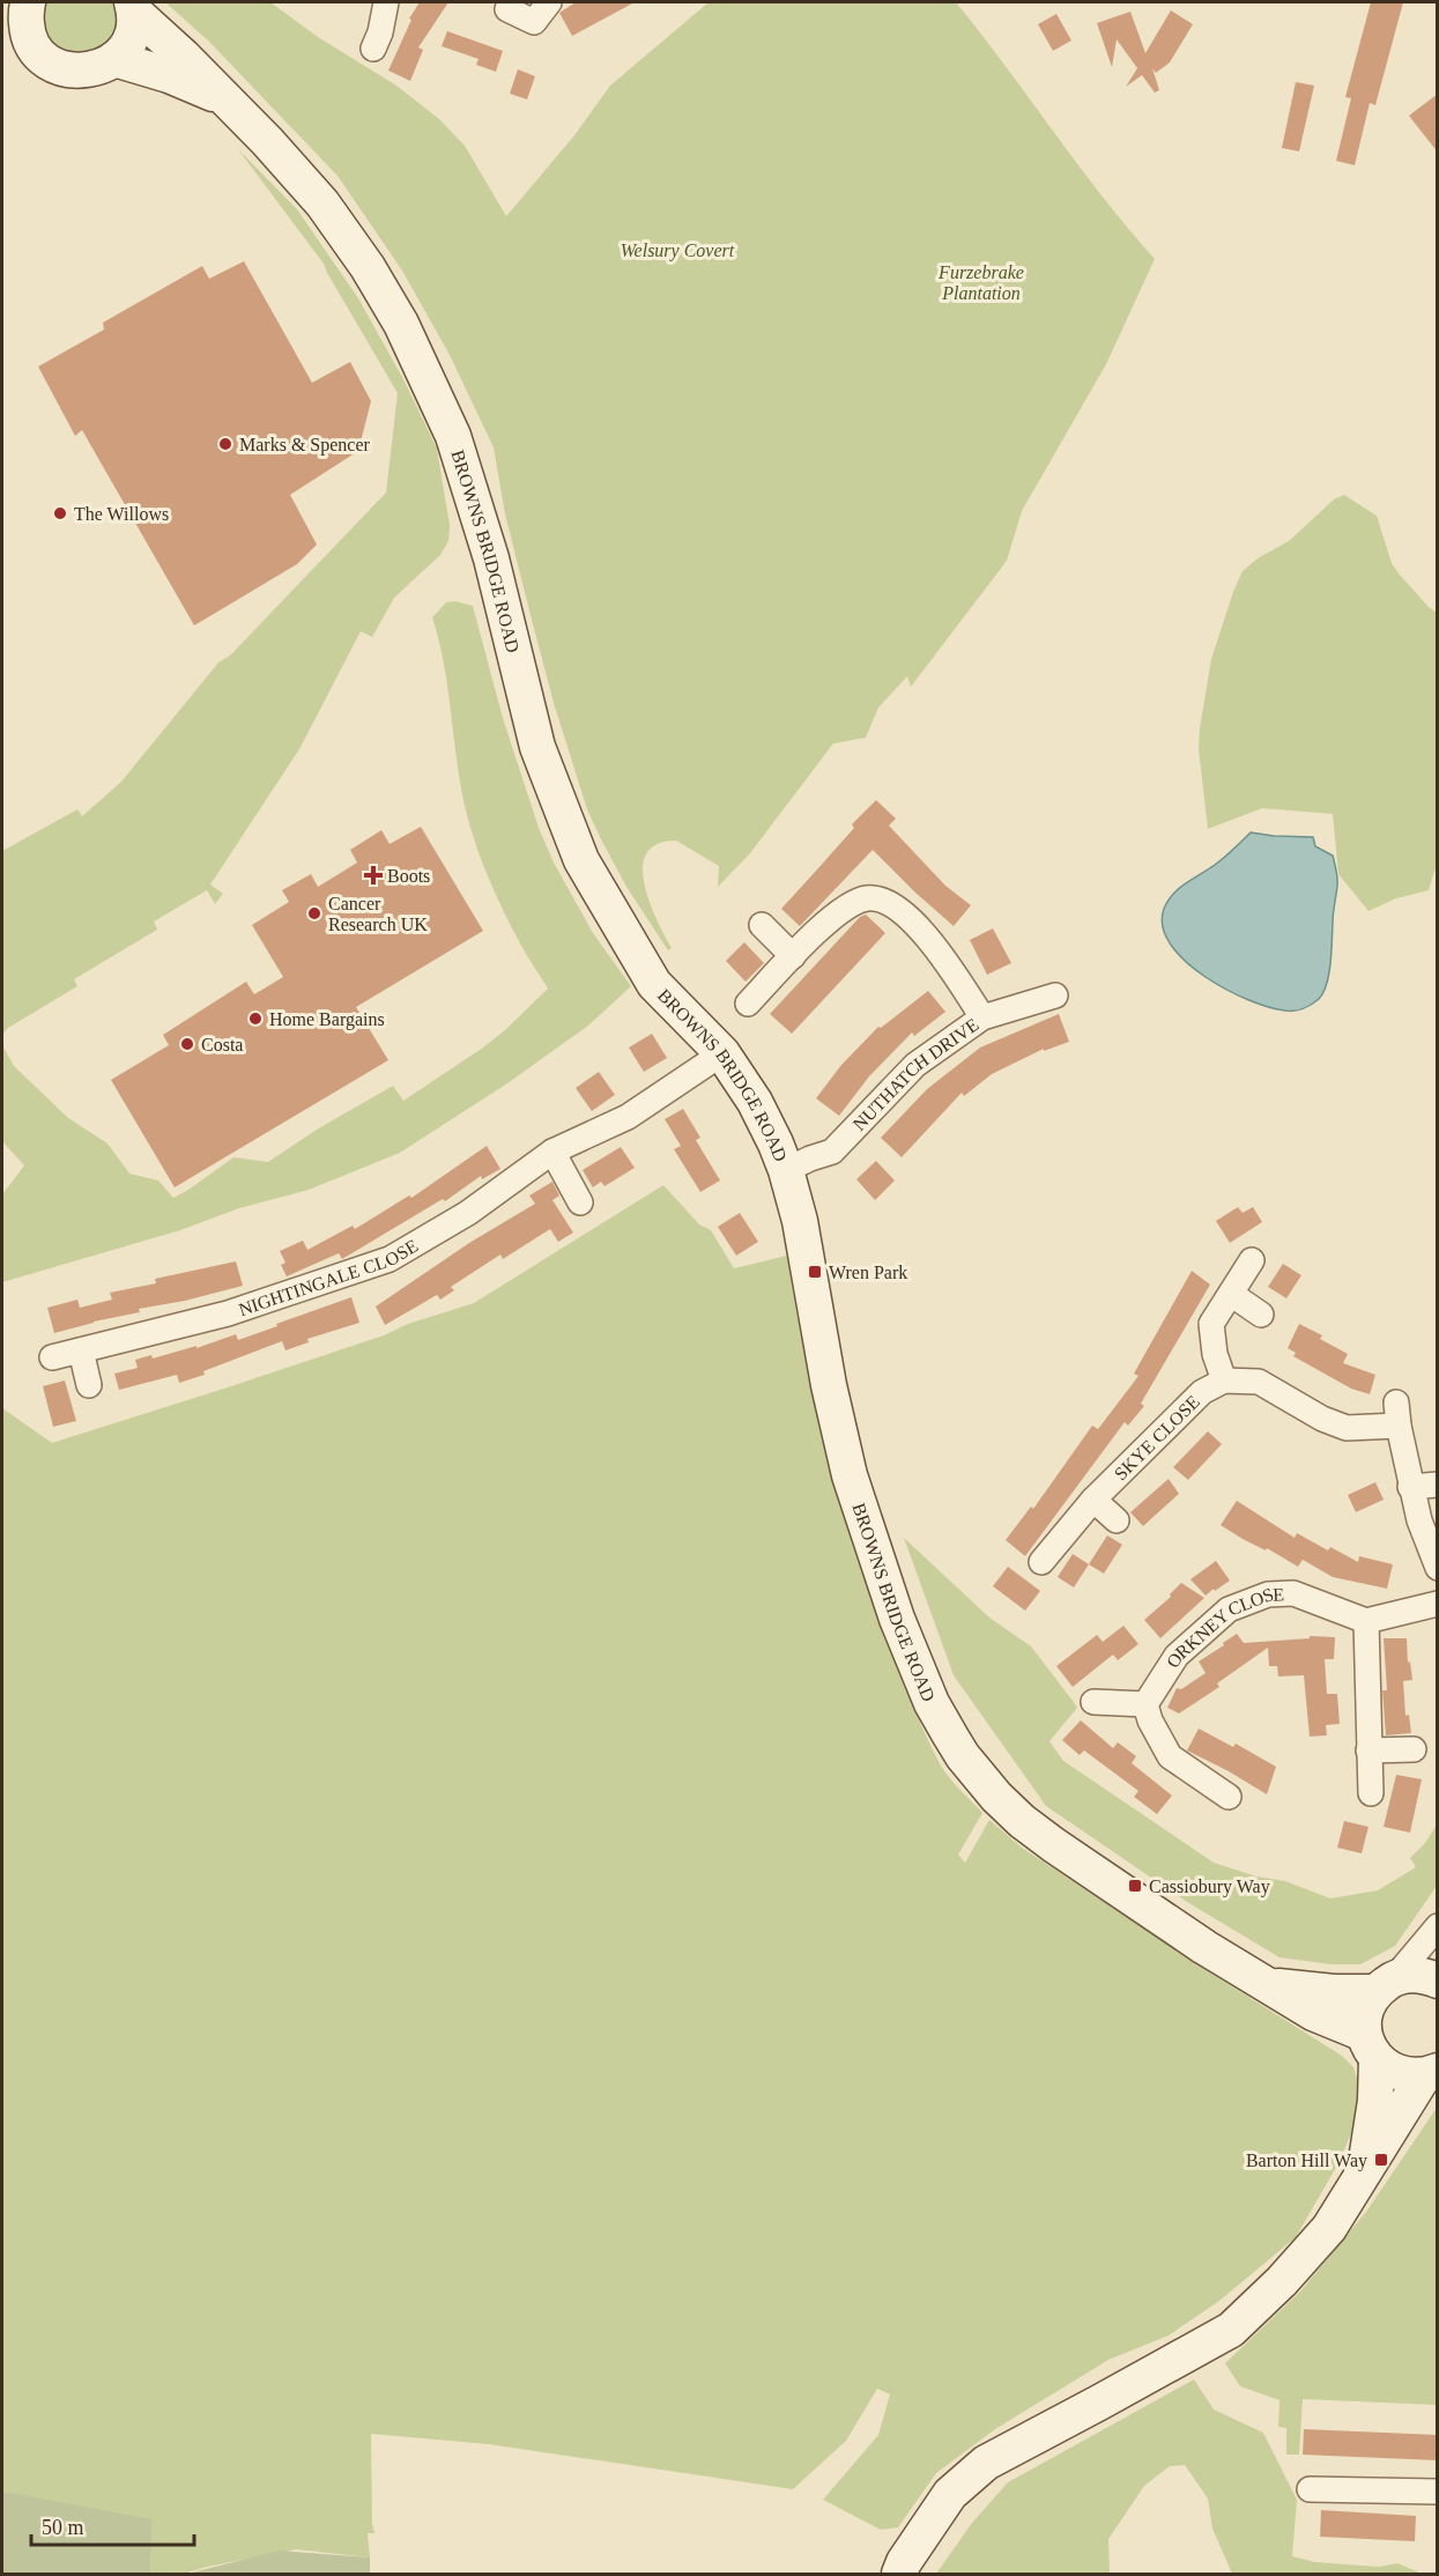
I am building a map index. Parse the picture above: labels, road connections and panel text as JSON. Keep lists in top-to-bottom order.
{
  "streets": {
    "street": [
      "BROWNS BRIDGE ROAD",
      "NUTHATCH DRIVE",
      "NIGHTINGALE CLOSE",
      "SKYE CLOSE",
      "ORKNEY CLOSE"
    ]
  },
  "crossings": [
    ["BROWNS BRIDGE ROAD", "NUTHATCH DRIVE"],
    ["BROWNS BRIDGE ROAD", "NIGHTINGALE CLOSE"]
  ],
  "parks": ["Welsury Covert", "Furzebrake Plantation"],
  "places": {
    "other": [
      "Marks & Spencer",
      "The Willows",
      "Cancer Research UK",
      "Home Bargains",
      "Costa"
    ],
    "health": ["Boots"],
    "transit": ["Wren Park", "Cassiobury Way", "Barton Hill Way"]
  },
  "scale_bar": "50 m"
}
